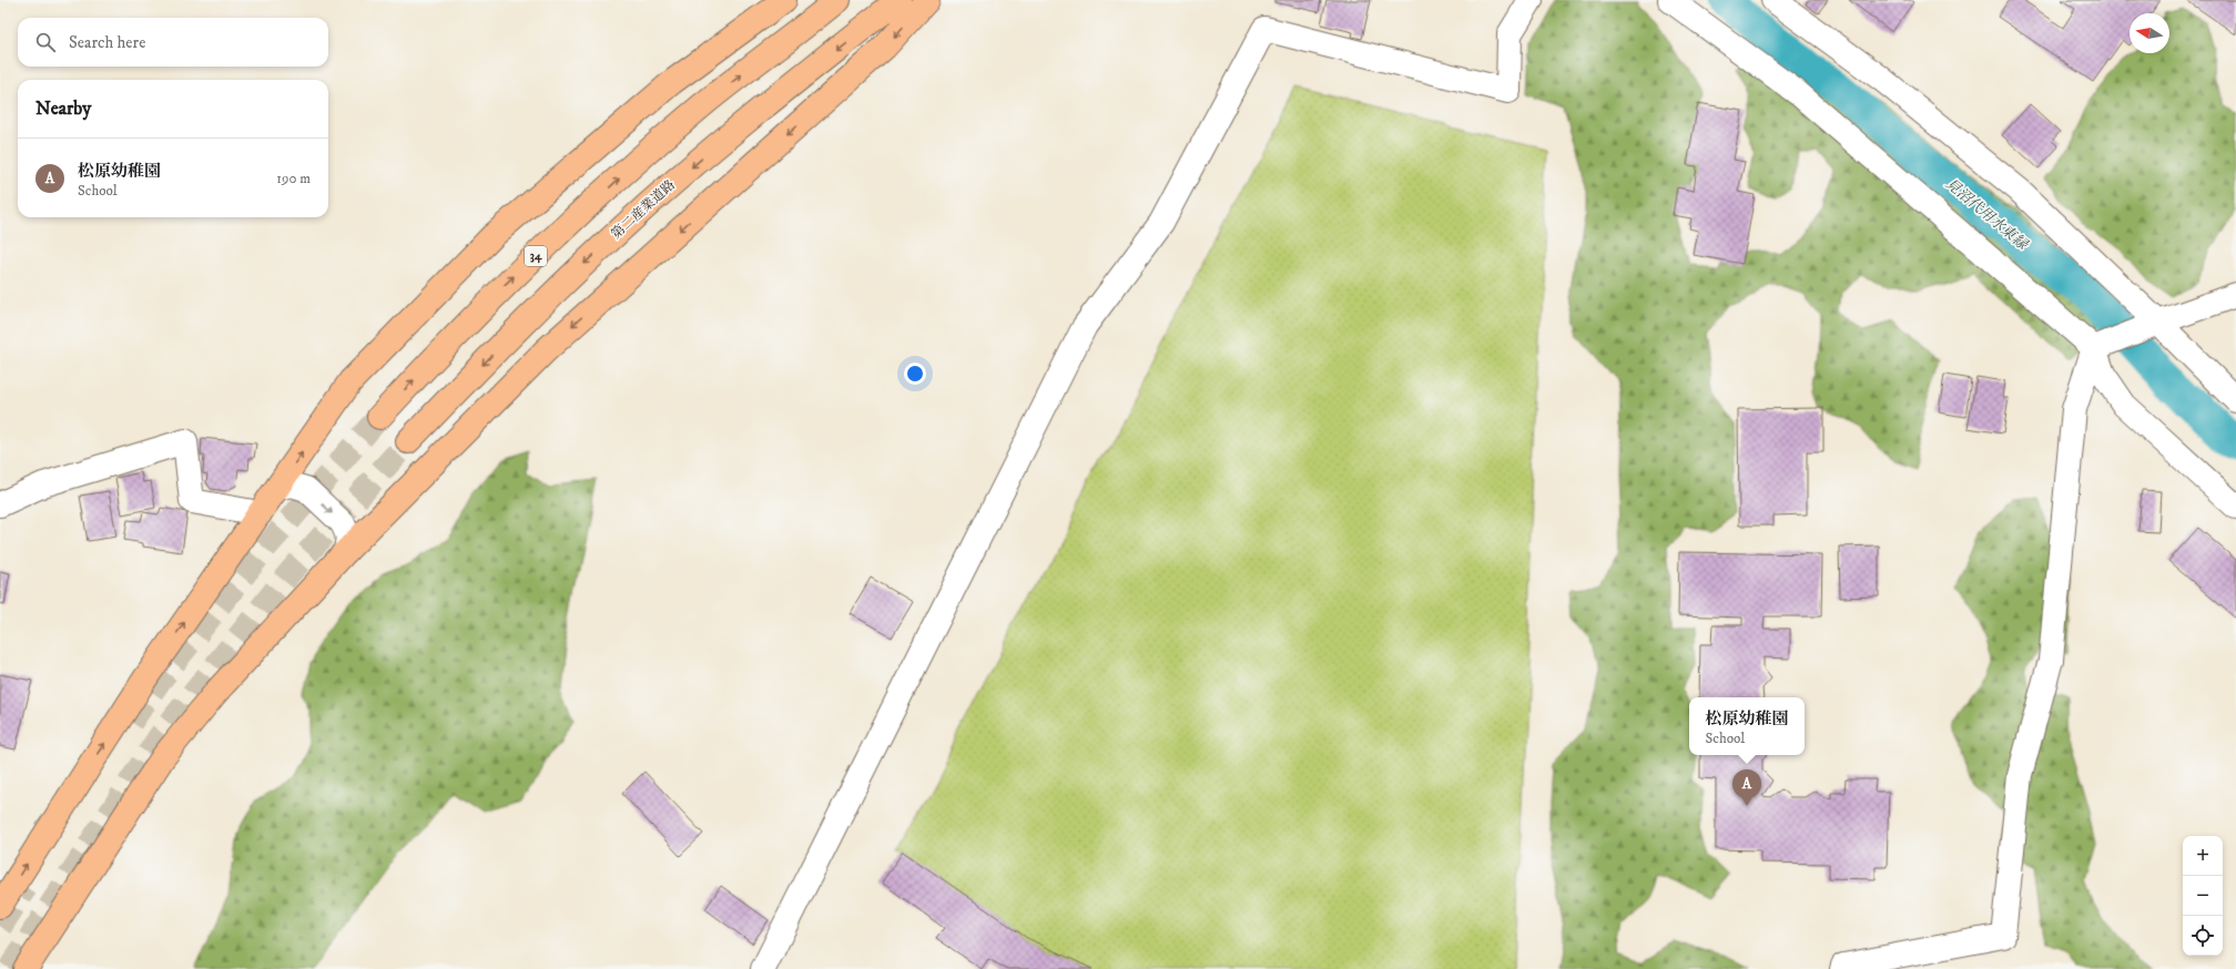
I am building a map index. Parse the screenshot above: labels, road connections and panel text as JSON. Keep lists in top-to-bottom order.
{
  "streets": {
    "main road": ["第二産業道路", "34"]
  },
  "water": ["見沼代用水東縁"],
  "north": "left",
  "page": {
    "search": "Search here",
    "heading": "Nearby",
    "list": [
      {
        "mark": "A",
        "name": "松原幼稚園",
        "note": "School",
        "value": "190 m"
      }
    ],
    "popup": ["松原幼稚園", "School"],
    "pins": "A",
    "map_buttons": ["+", "−"]
  }
}
